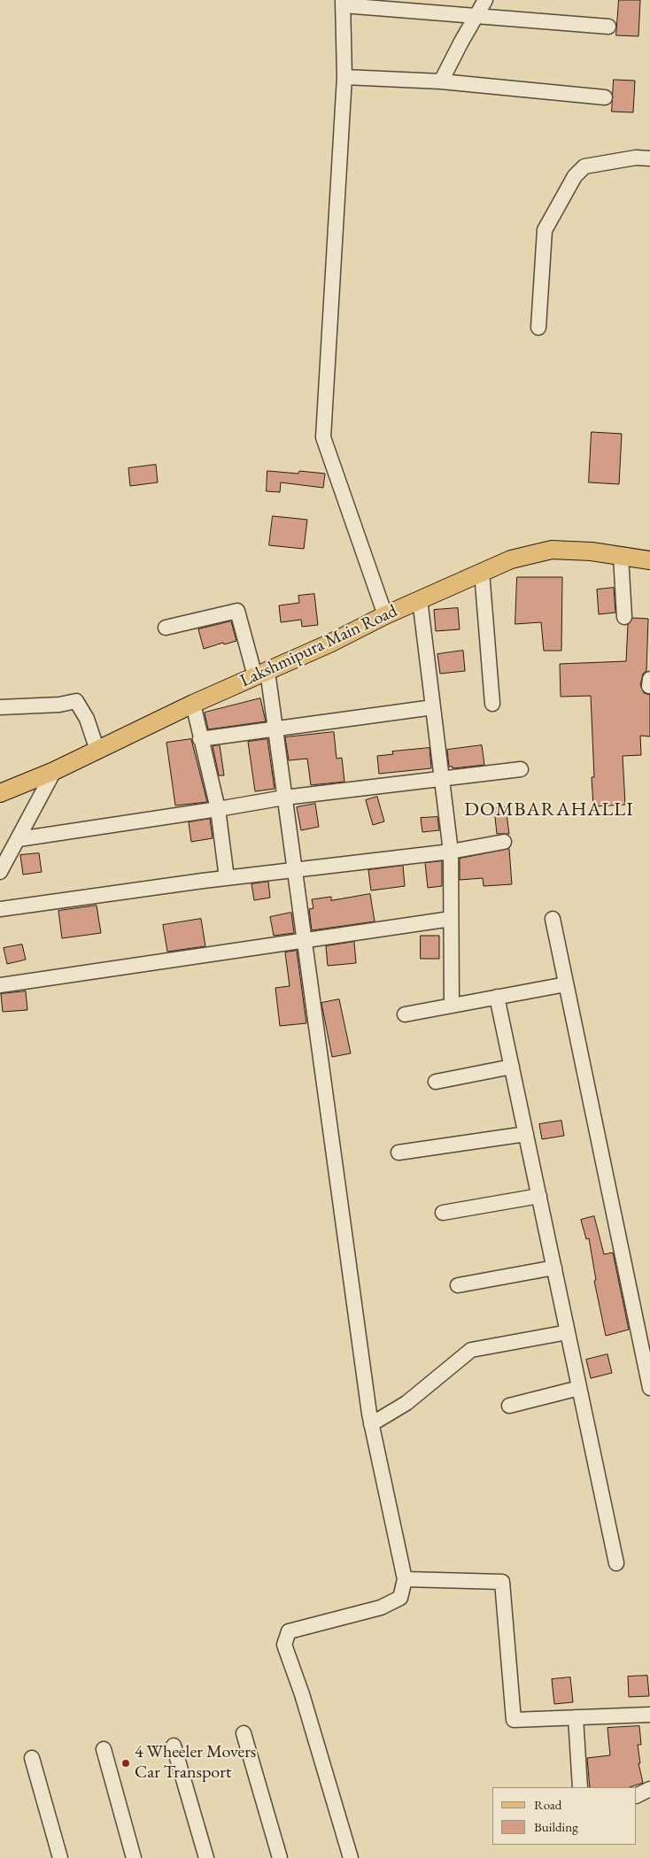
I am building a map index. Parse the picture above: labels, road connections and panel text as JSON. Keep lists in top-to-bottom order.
{
  "streets": {
    "main road": ["Lakshmipura Main Road"]
  },
  "districts": ["DOMBARAHALLI"],
  "places": ["4 Wheeler Movers Car Transport"],
  "legend": ["Road", "Building"]
}
